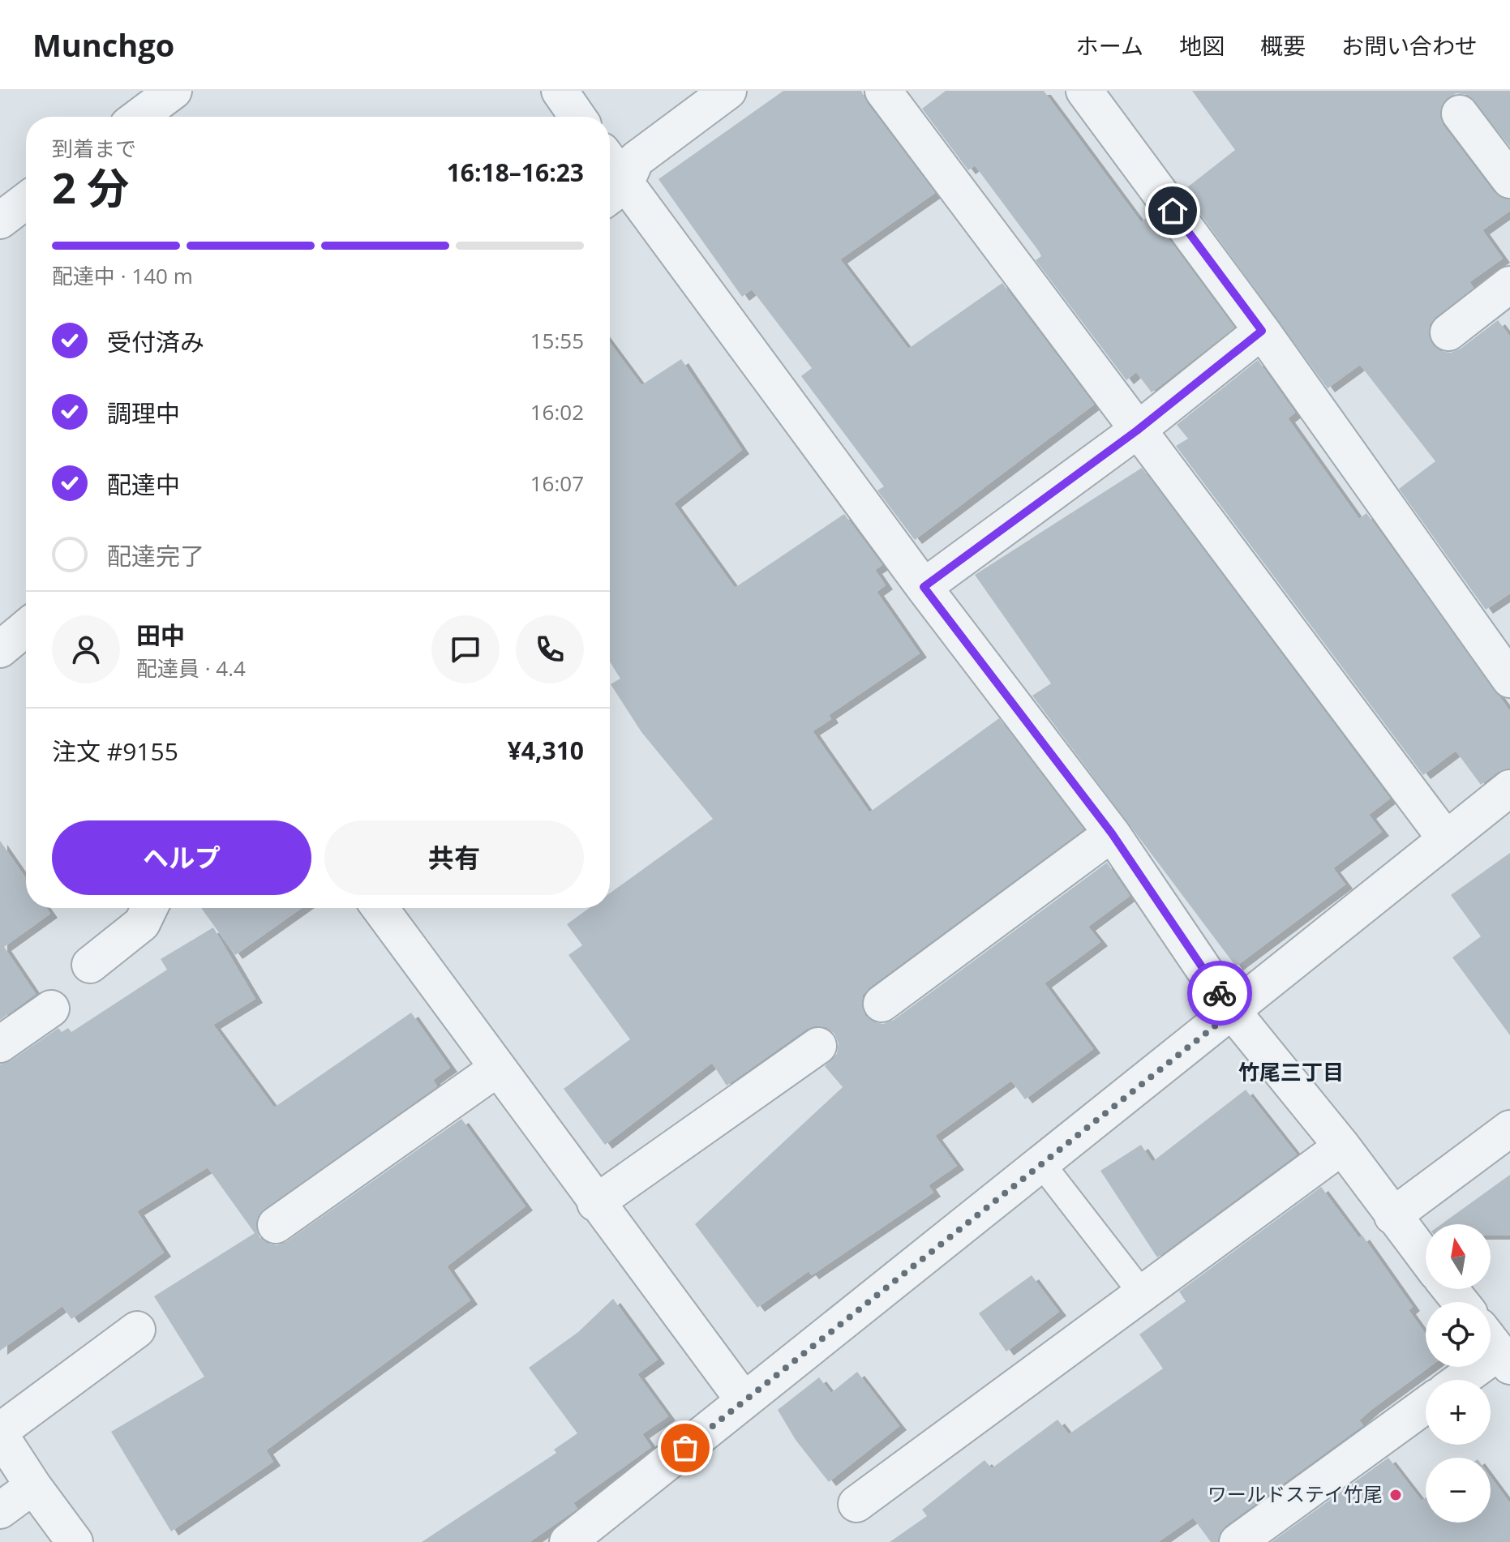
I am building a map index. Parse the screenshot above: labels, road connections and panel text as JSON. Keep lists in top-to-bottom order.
{
  "districts": ["竹尾三丁目"],
  "places": ["ワールドステイ竹尾"],
  "north": "top",
  "page": {
    "header": "Munchgo",
    "nav": [
      "ホーム",
      "地図",
      "概要",
      "お問い合わせ"
    ],
    "heading": ["2 分", "到着まで", "16:18–16:23"],
    "panel": [
      "田中",
      "配達員 · 4.4",
      "注文 #9155",
      "¥4,310"
    ],
    "bar": "配達中 · 140 m",
    "list": [
      ["受付済み", "15:55"],
      ["調理中", "16:02"],
      ["配達中", "16:07"],
      "配達完了"
    ],
    "buttons": ["ヘルプ", "共有"],
    "map_buttons": ["+", "−"]
  }
}
